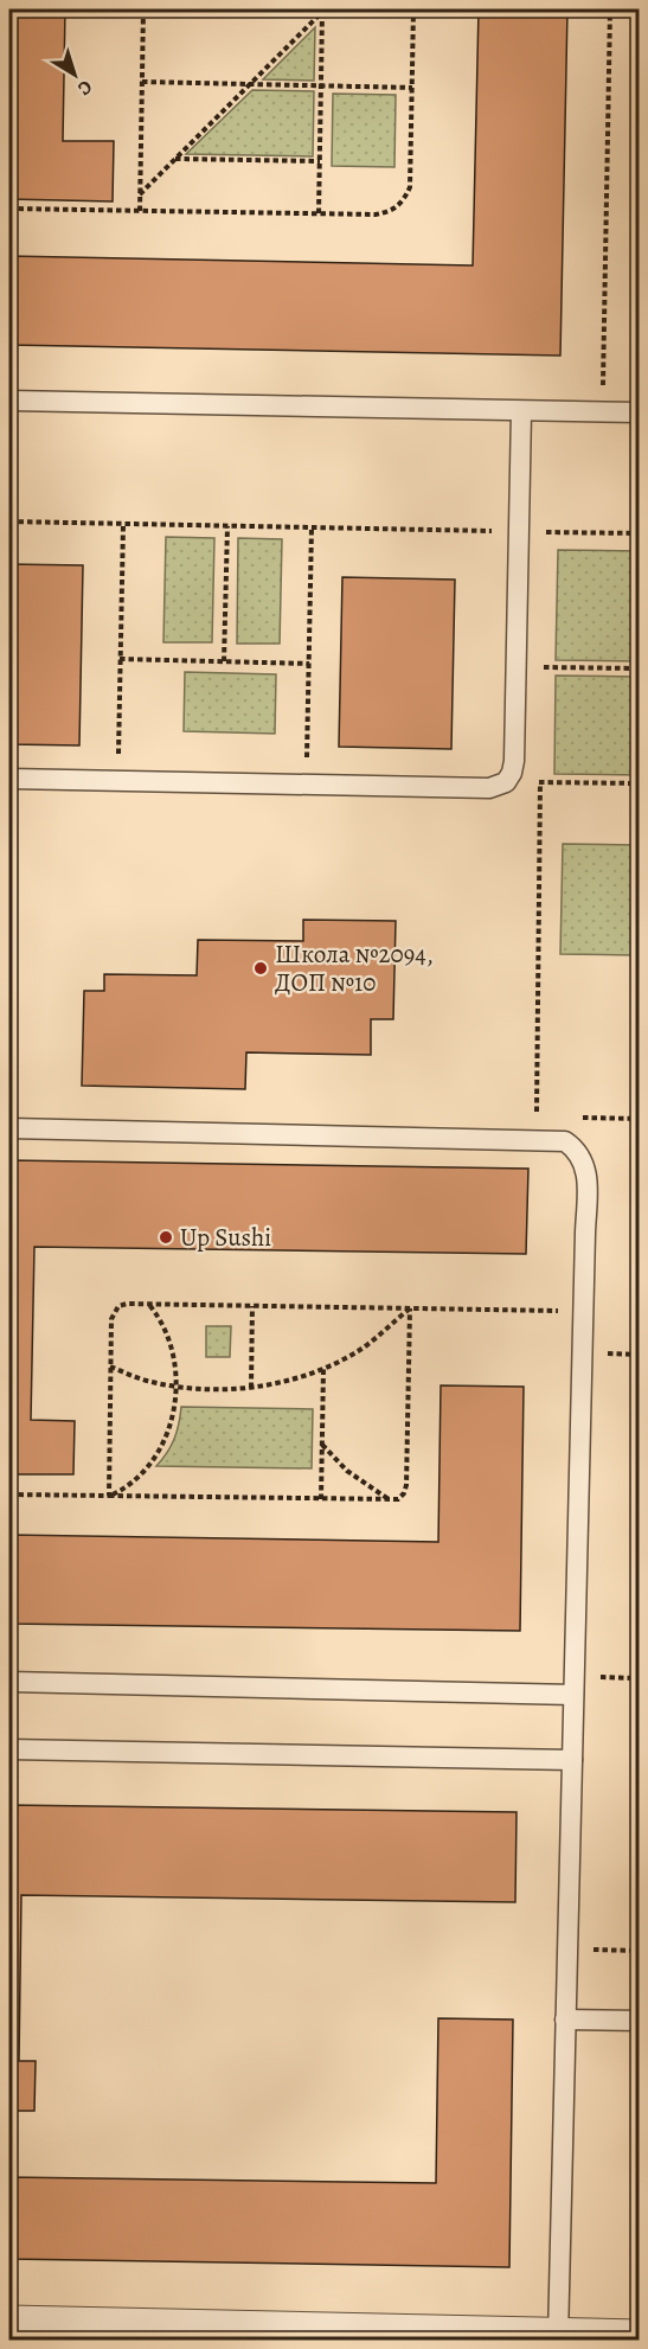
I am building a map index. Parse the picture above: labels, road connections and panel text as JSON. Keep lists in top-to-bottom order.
{
  "places": ["Школа №2094, ДОП №10", "Up Sushi"],
  "north": "bottom right"
}
